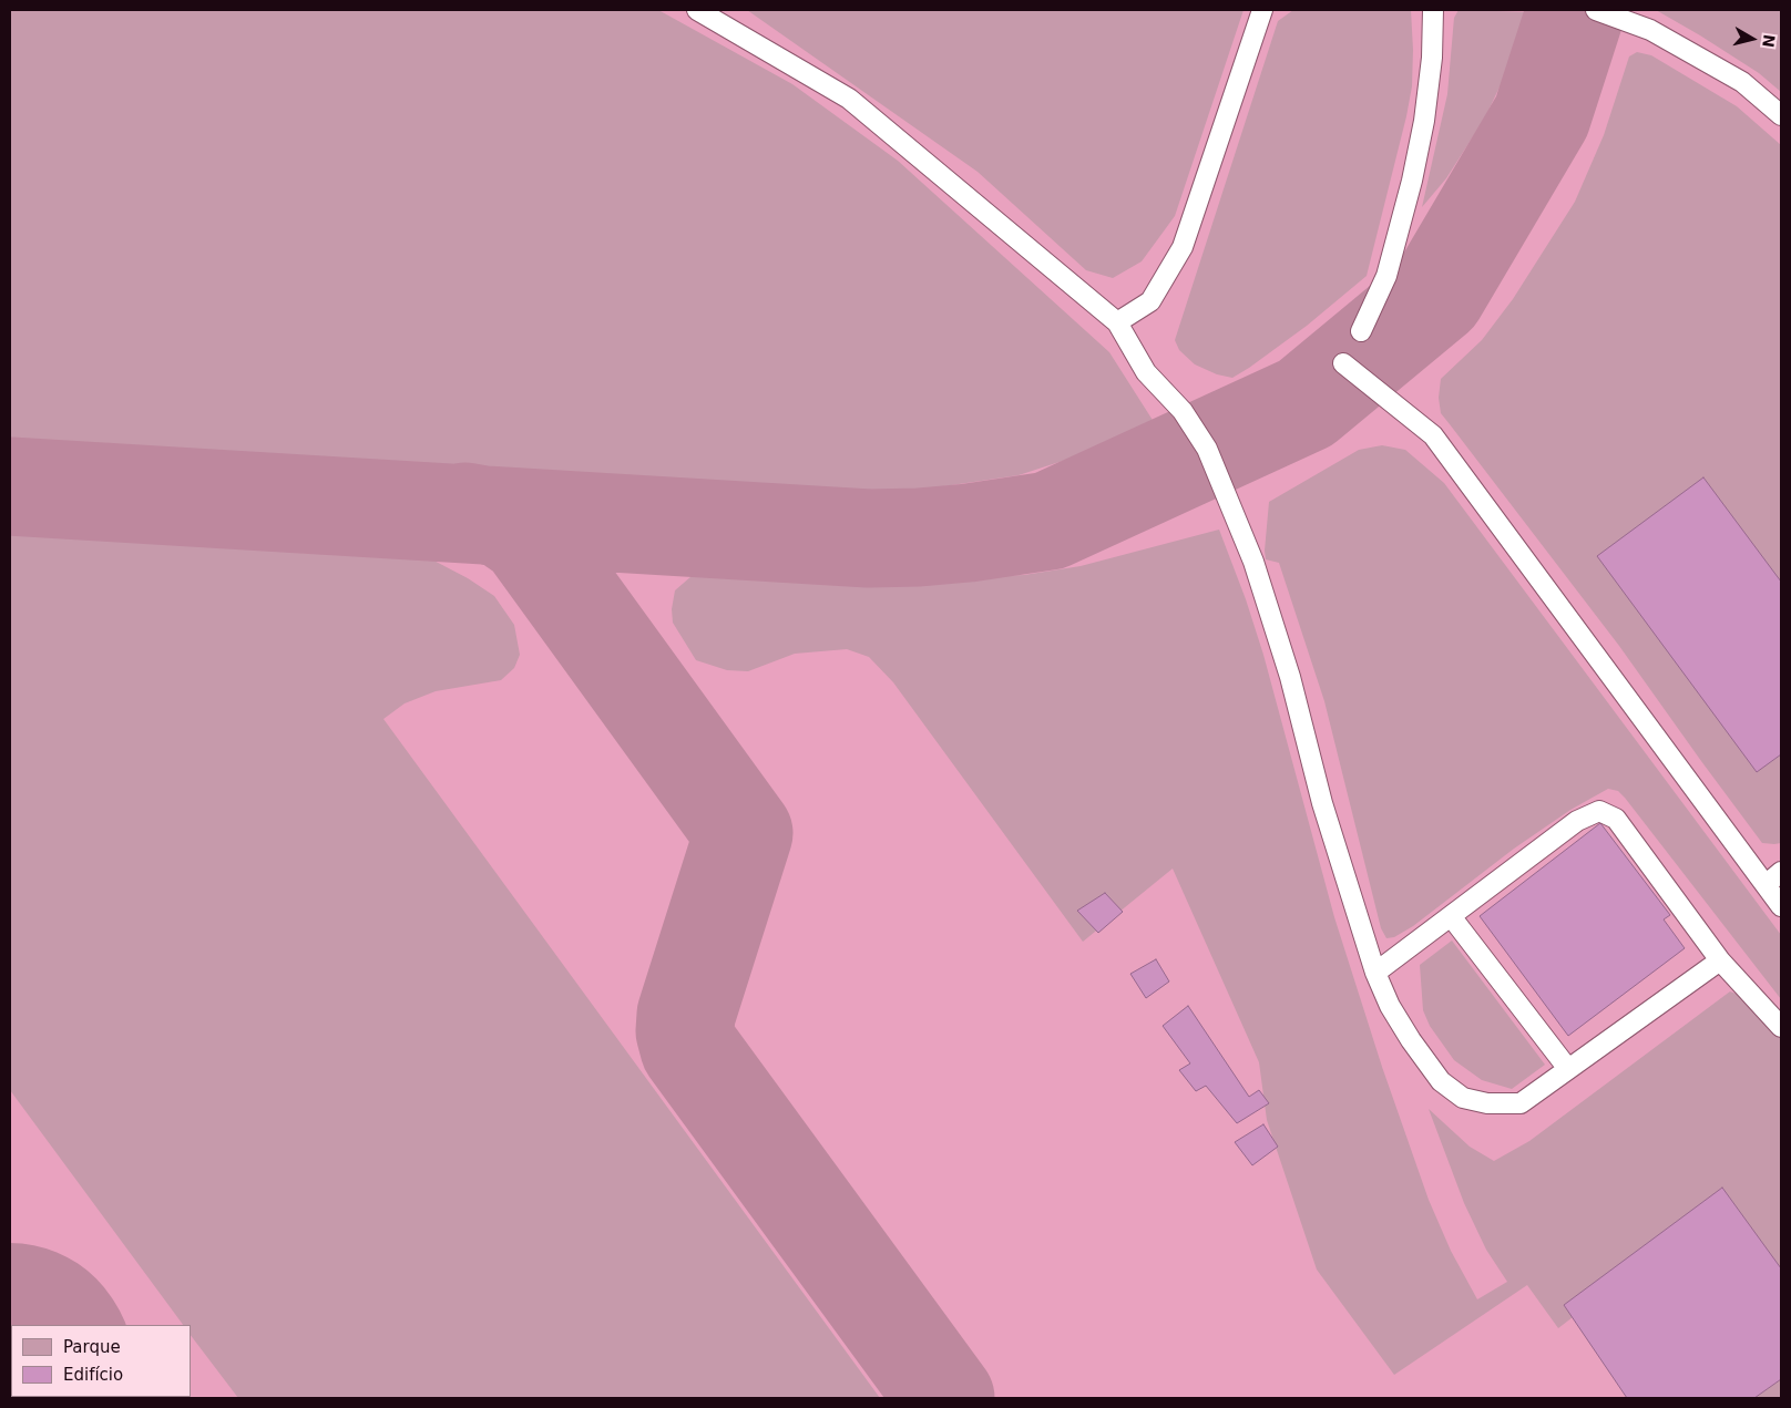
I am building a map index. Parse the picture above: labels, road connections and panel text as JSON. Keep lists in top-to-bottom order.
{
  "legend": ["Parque", "Edifício"],
  "north": "right"
}
